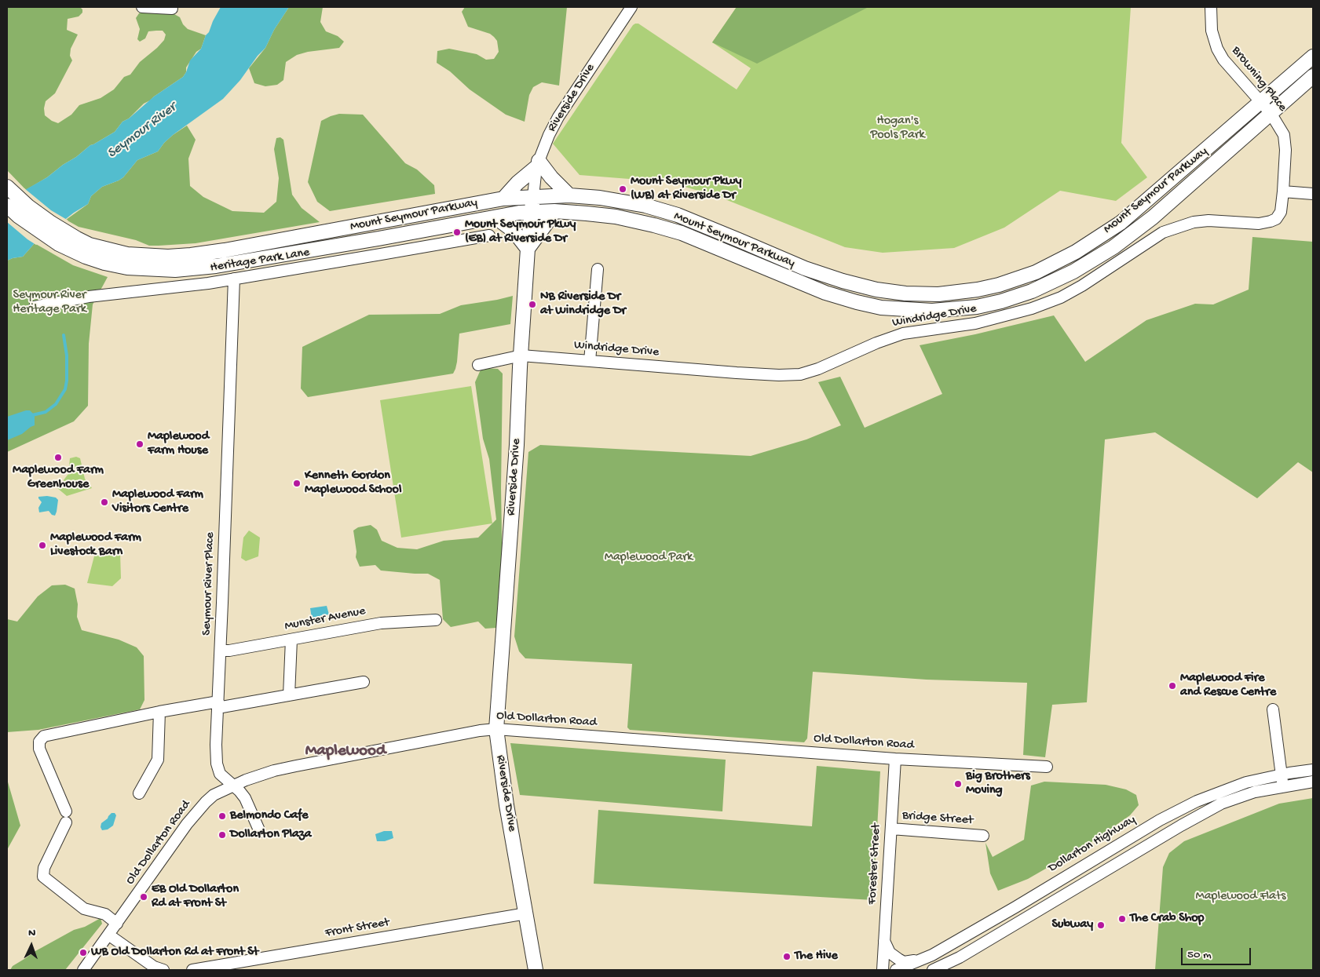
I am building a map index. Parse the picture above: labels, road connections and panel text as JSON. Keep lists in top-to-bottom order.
{
  "streets": {
    "main road": ["Riverside Drive", "Mount Seymour Parkway"],
    "street": [
      "Browning Place",
      "Heritage Park Lane",
      "Windridge Drive",
      "Seymour River Place",
      "Munster Avenue",
      "Old Dollarton Road",
      "Bridge Street",
      "Dollarton Highway",
      "Forester Street",
      "Front Street"
    ]
  },
  "crossings": [
    ["Browning Place", "Mount Seymour Parkway"],
    ["Browning Place", "Windridge Drive"],
    ["Riverside Drive", "Mount Seymour Parkway"],
    ["Riverside Drive", "Windridge Drive"],
    ["Riverside Drive", "Old Dollarton Road"],
    ["Riverside Drive", "Front Street"],
    ["Heritage Park Lane", "Seymour River Place"],
    ["Seymour River Place", "Munster Avenue"],
    ["Seymour River Place", "Old Dollarton Road"],
    ["Old Dollarton Road", "Forester Street"],
    ["Bridge Street", "Forester Street"]
  ],
  "districts": ["Maplewood"],
  "water": ["Seymour River"],
  "parks": [
    "Hogan's Pools Park",
    "Seymour River Heritage Park",
    "Maplewood Park",
    "Maplewood Flats"
  ],
  "places": [
    "Mount Seymour Pkwy (WB) at Riverside Dr",
    "Mount Seymour Pkwy (EB) at Riverside Dr",
    "NB Riverside Dr at Windridge Dr",
    "Maplewood Farm House",
    "Maplewood Farm Greenhouse",
    "Kenneth Gordon Maplewood School",
    "Maplewood Farm Visitors Centre",
    "Maplewood Farm Livestock Barn",
    "Maplewood Fire and Rescue Centre",
    "Big Brothers Moving",
    "Belmondo Cafe",
    "Dollarton Plaza",
    "EB Old Dollarton Rd at Front St",
    "The Crab Shop",
    "Subway",
    "WB Old Dollarton Rd at Front St",
    "The Hive"
  ],
  "scale_bar": "50 m",
  "north": "top"
}
